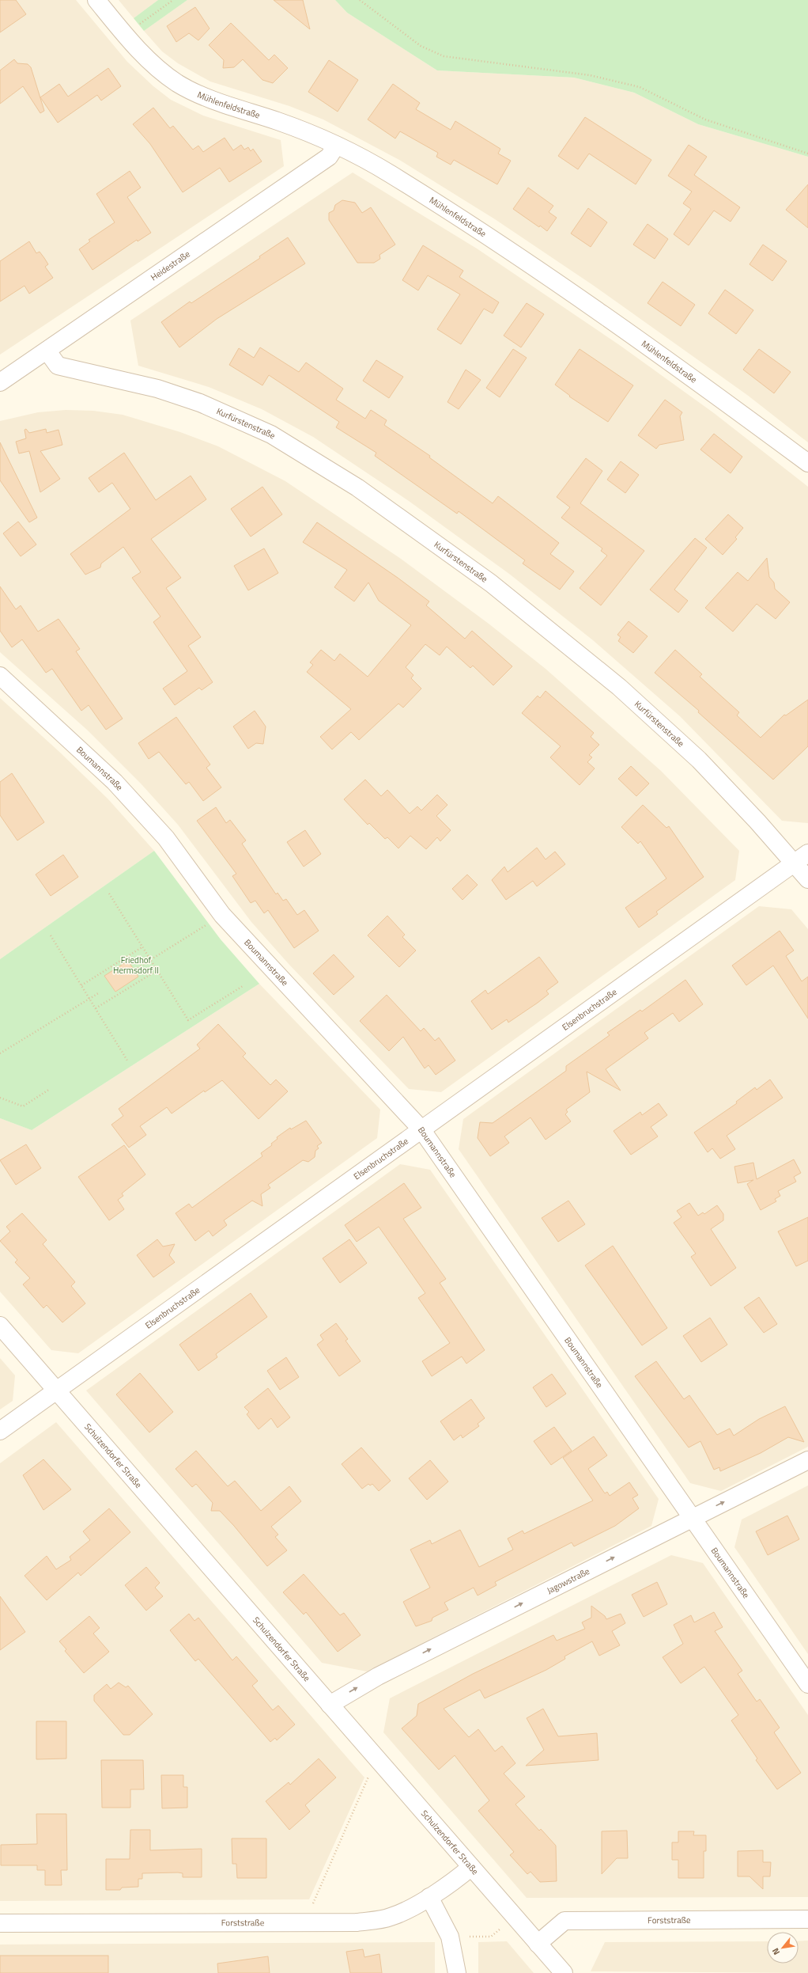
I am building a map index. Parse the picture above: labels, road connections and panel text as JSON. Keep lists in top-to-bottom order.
{
  "streets": {
    "street": [
      "Mühlenfeldstraße",
      "Heidestraße",
      "Kurfürstenstraße",
      "Boumannstraße",
      "Elsenbruchstraße",
      "Schulzendorfer Straße",
      "Jagowstraße",
      "Forststraße"
    ]
  },
  "crossings": [
    ["Mühlenfeldstraße", "Heidestraße"],
    ["Heidestraße", "Kurfürstenstraße"],
    ["Kurfürstenstraße", "Elsenbruchstraße"],
    ["Boumannstraße", "Elsenbruchstraße"],
    ["Boumannstraße", "Jagowstraße"],
    ["Elsenbruchstraße", "Schulzendorfer Straße"],
    ["Schulzendorfer Straße", "Jagowstraße"],
    ["Schulzendorfer Straße", "Forststraße"]
  ],
  "one_way": ["Jagowstraße"],
  "parks": ["Friedhof Hermsdorf II"],
  "north": "bottom left"
}
